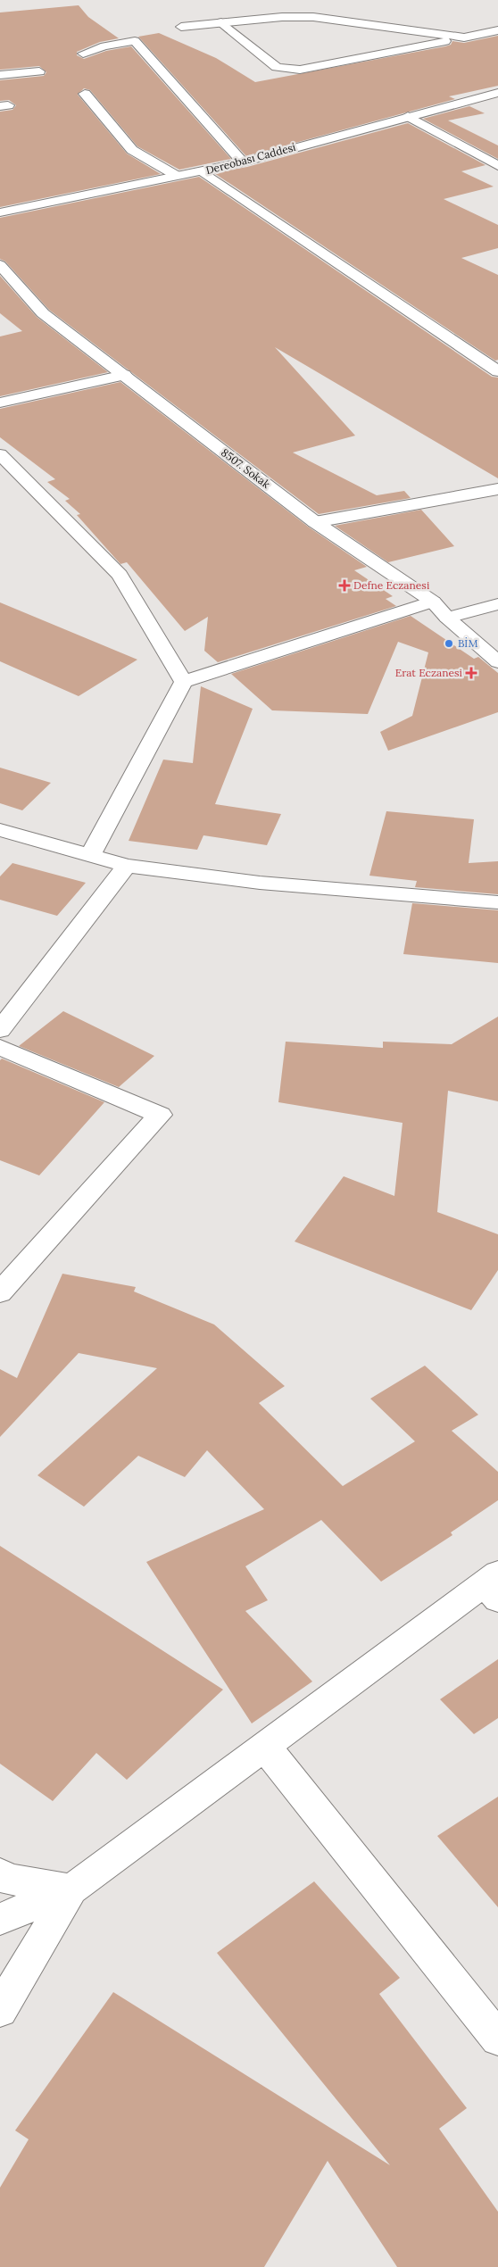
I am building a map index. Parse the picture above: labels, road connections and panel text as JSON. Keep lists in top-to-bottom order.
{
  "streets": {
    "street": ["Dereobası Caddesi", "8507. Sokak"]
  },
  "places": {
    "health": ["Defne Eczanesi", "Erat Eczanesi"],
    "other": ["BİM"]
  }
}
